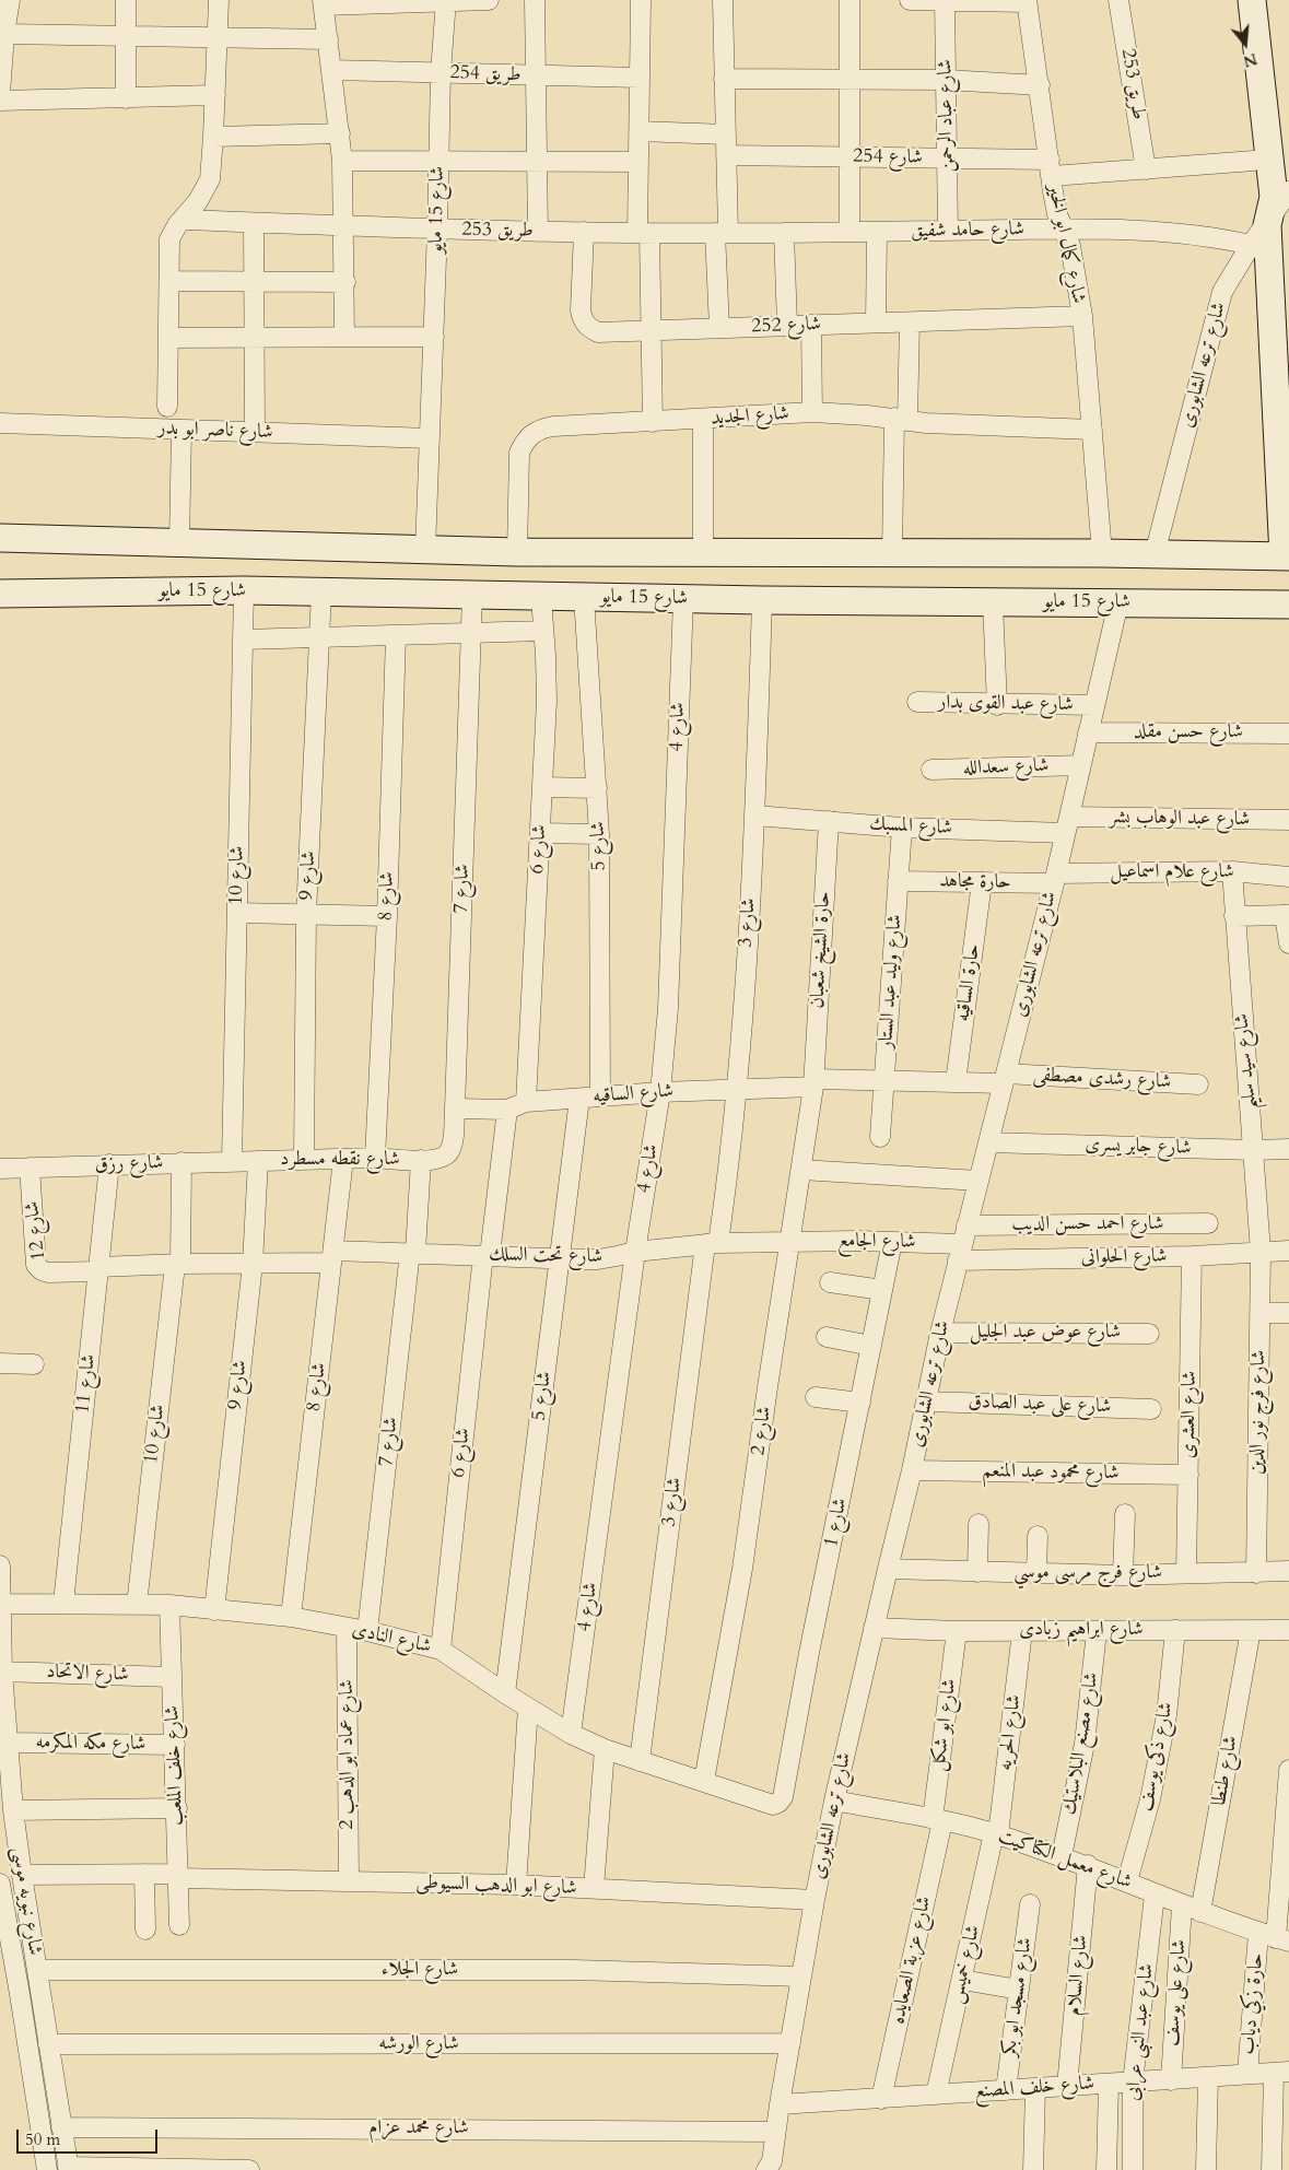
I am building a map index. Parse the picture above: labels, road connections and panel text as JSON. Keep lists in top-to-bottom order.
{
  "streets": {
    "main road": ["شارع 15 مايو"],
    "street": [
      "طريق 254",
      "طريق 253",
      "شارع عباد الرحمن",
      "شارع 254",
      "شارع حامد شفيق",
      "شارع كمال ابو الخير",
      "شارع 252",
      "شارع ترعه الشابورى",
      "شارع الجديد",
      "شارع ناصر ابو بدر",
      "شارع عبد القوى بدار",
      "شارع 4",
      "شارع حسن مقلد",
      "شارع سعدالله",
      "شارع عبد الوهاب بشر",
      "شارع المسبك",
      "شارع 5",
      "شارع 6",
      "شارع علام اسماعيل",
      "شارع 10",
      "شارع 9",
      "حارة مجاهد",
      "شارع 7",
      "شارع 8",
      "شارع 3",
      "حارة الشيخ شعبان",
      "شارع وليد عبد الستار",
      "حارة الساقيه",
      "شارع سيد سليم",
      "شارع رشدى مصطفى",
      "شارع الساقيه",
      "شارع جابر يسرى",
      "شارع نقطه مسطرد",
      "شارع رزق",
      "شارع احمد حسن الديب",
      "شارع 12",
      "شارع الجامع",
      "شارع تحت السلك",
      "شارع الحلوانى",
      "شارع عوض عبد الجليل",
      "شارع 11",
      "شارع على عبد الصادق",
      "شارع فرج نور الدين",
      "شارع العشرى",
      "شارع 2",
      "شارع محمود عبد المنعم",
      "شارع 1",
      "شارع فرج مرسى موسي",
      "شارع ابراهيم زبادى",
      "شارع النادى",
      "شارع الاتحاد",
      "شارع ابو شكل",
      "شارع الحريه",
      "شارع مكه المكرمه",
      "شارع مصنع البلاستيك",
      "شارع عماد ابو الدهب 2",
      "شارع ذكى يوسف",
      "شارع خلف الملعب",
      "شارع طنطا",
      "شارع معمل الكتاكيت",
      "شارع ابو الدهب السيوطى",
      "شارع نبويه موسى",
      "شارع عزبة الصعايده",
      "شارع خميس",
      "شارع الجلاء",
      "شارع السلام",
      "شارع على يوسف",
      "شارع مسجد ابو بكر",
      "حارة زكي دياب",
      "شارع عبد النبى عرابى",
      "شارع الورشه",
      "شارع خلف المصنع",
      "شارع محمد عزام"
    ]
  },
  "crossings": [
    ["طريق 254", "شارع 15 مايو"],
    ["طريق 253", "شارع 254"],
    ["طريق 253", "شارع 15 مايو"],
    ["طريق 253", "شارع حامد شفيق"],
    ["طريق 253", "شارع 252"],
    ["شارع عباد الرحمن", "شارع 254"],
    ["شارع عباد الرحمن", "شارع حامد شفيق"],
    ["شارع 254", "شارع كمال ابو الخير"],
    ["شارع 15 مايو", "شارع ترعه الشابورى"],
    ["شارع 15 مايو", "شارع ناصر ابو بدر"],
    ["شارع 15 مايو", "شارع 4"],
    ["شارع 15 مايو", "شارع 5"],
    ["شارع 15 مايو", "شارع 6"],
    ["شارع 15 مايو", "شارع 10"],
    ["شارع 15 مايو", "شارع 9"],
    ["شارع 15 مايو", "شارع 7"],
    ["شارع 15 مايو", "شارع 3"],
    ["شارع حامد شفيق", "شارع كمال ابو الخير"],
    ["شارع حامد شفيق", "شارع ترعه الشابورى"],
    ["شارع كمال ابو الخير", "شارع 252"],
    ["شارع كمال ابو الخير", "شارع الجديد"],
    ["شارع ترعه الشابورى", "شارع عبد القوى بدار"],
    ["شارع ترعه الشابورى", "شارع حسن مقلد"],
    ["شارع ترعه الشابورى", "شارع سعدالله"],
    ["شارع ترعه الشابورى", "شارع عبد الوهاب بشر"],
    ["شارع ترعه الشابورى", "شارع المسبك"],
    ["شارع ترعه الشابورى", "شارع علام اسماعيل"],
    ["شارع ترعه الشابورى", "حارة مجاهد"],
    ["شارع ترعه الشابورى", "شارع رشدى مصطفى"],
    ["شارع ترعه الشابورى", "شارع الساقيه"],
    ["شارع ترعه الشابورى", "شارع جابر يسرى"],
    ["شارع ترعه الشابورى", "شارع احمد حسن الديب"],
    ["شارع ترعه الشابورى", "شارع الجامع"],
    ["شارع ترعه الشابورى", "شارع الحلوانى"],
    ["شارع ترعه الشابورى", "شارع عوض عبد الجليل"],
    ["شارع ترعه الشابورى", "شارع على عبد الصادق"],
    ["شارع ترعه الشابورى", "شارع محمود عبد المنعم"],
    ["شارع ترعه الشابورى", "شارع فرج مرسى موسي"],
    ["شارع ترعه الشابورى", "شارع ابراهيم زبادى"],
    ["شارع ترعه الشابورى", "شارع معمل الكتاكيت"],
    ["شارع ترعه الشابورى", "شارع ابو الدهب السيوطى"],
    ["شارع ترعه الشابورى", "شارع الجلاء"],
    ["شارع ترعه الشابورى", "شارع الورشه"],
    ["شارع ترعه الشابورى", "شارع خلف المصنع"],
    ["شارع ترعه الشابورى", "شارع محمد عزام"],
    ["شارع 4", "شارع الساقيه"],
    ["شارع 4", "شارع تحت السلك"],
    ["شارع 4", "شارع النادى"],
    ["شارع عبد الوهاب بشر", "شارع المسبك"],
    ["شارع المسبك", "شارع 3"],
    ["شارع المسبك", "حارة الشيخ شعبان"],
    ["شارع المسبك", "شارع وليد عبد الستار"],
    ["شارع 5", "شارع الساقيه"],
    ["شارع 5", "شارع تحت السلك"],
    ["شارع 5", "شارع النادى"],
    ["شارع 6", "شارع الساقيه"],
    ["شارع 6", "شارع تحت السلك"],
    ["شارع 6", "شارع النادى"],
    ["شارع علام اسماعيل", "حارة مجاهد"],
    ["شارع علام اسماعيل", "شارع سيد سليم"],
    ["شارع 10", "شارع رزق"],
    ["شارع 10", "شارع تحت السلك"],
    ["شارع 10", "شارع النادى"],
    ["شارع 9", "شارع نقطه مسطرد"],
    ["شارع 9", "شارع رزق"],
    ["شارع 9", "شارع تحت السلك"],
    ["شارع 9", "شارع النادى"],
    ["حارة مجاهد", "شارع وليد عبد الستار"],
    ["حارة مجاهد", "حارة الساقيه"],
    ["شارع 7", "شارع الساقيه"],
    ["شارع 7", "شارع نقطه مسطرد"],
    ["شارع 7", "شارع تحت السلك"],
    ["شارع 7", "شارع النادى"],
    ["شارع 8", "شارع نقطه مسطرد"],
    ["شارع 8", "شارع تحت السلك"],
    ["شارع 8", "شارع النادى"],
    ["شارع 3", "شارع الساقيه"],
    ["شارع 3", "شارع تحت السلك"],
    ["شارع 3", "شارع النادى"],
    ["حارة الشيخ شعبان", "شارع الساقيه"],
    ["حارة الشيخ شعبان", "شارع 2"],
    ["شارع وليد عبد الستار", "شارع الساقيه"],
    ["حارة الساقيه", "شارع الساقيه"],
    ["شارع سيد سليم", "شارع جابر يسرى"],
    ["شارع سيد سليم", "شارع الحلوانى"],
    ["شارع سيد سليم", "شارع فرج نور الدين"],
    ["شارع رشدى مصطفى", "شارع الساقيه"],
    ["شارع الساقيه", "شارع 2"],
    ["شارع نقطه مسطرد", "شارع رزق"],
    ["شارع رزق", "شارع 12"],
    ["شارع رزق", "شارع 11"],
    ["شارع 12", "شارع تحت السلك"],
    ["شارع 12", "شارع 11"],
    ["شارع الجامع", "شارع تحت السلك"],
    ["شارع الجامع", "شارع الحلوانى"],
    ["شارع الجامع", "شارع 2"],
    ["شارع الجامع", "شارع 1"],
    ["شارع تحت السلك", "شارع 11"],
    ["شارع تحت السلك", "شارع 2"],
    ["شارع الحلوانى", "شارع فرج نور الدين"],
    ["شارع الحلوانى", "شارع العشرى"],
    ["شارع 11", "شارع النادى"],
    ["شارع فرج نور الدين", "شارع فرج مرسى موسي"],
    ["شارع العشرى", "شارع محمود عبد المنعم"],
    ["شارع العشرى", "شارع فرج مرسى موسي"],
    ["شارع 2", "شارع النادى"],
    ["شارع 1", "شارع النادى"],
    ["شارع ابراهيم زبادى", "شارع ابو شكل"],
    ["شارع ابراهيم زبادى", "شارع الحريه"],
    ["شارع ابراهيم زبادى", "شارع مصنع البلاستيك"],
    ["شارع ابراهيم زبادى", "شارع ذكى يوسف"],
    ["شارع ابراهيم زبادى", "شارع طنطا"],
    ["شارع النادى", "شارع عماد ابو الدهب 2"],
    ["شارع النادى", "شارع خلف الملعب"],
    ["شارع النادى", "شارع نبويه موسى"],
    ["شارع الاتحاد", "شارع خلف الملعب"],
    ["شارع الاتحاد", "شارع نبويه موسى"],
    ["شارع ابو شكل", "شارع معمل الكتاكيت"],
    ["شارع ابو شكل", "شارع عزبة الصعايده"],
    ["شارع الحريه", "شارع معمل الكتاكيت"],
    ["شارع الحريه", "شارع خميس"],
    ["شارع مكه المكرمه", "شارع خلف الملعب"],
    ["شارع مكه المكرمه", "شارع نبويه موسى"],
    ["شارع مصنع البلاستيك", "شارع معمل الكتاكيت"],
    ["شارع عماد ابو الدهب 2", "شارع ابو الدهب السيوطى"],
    ["شارع ذكى يوسف", "شارع معمل الكتاكيت"],
    ["شارع خلف الملعب", "شارع ابو الدهب السيوطى"],
    ["شارع طنطا", "شارع معمل الكتاكيت"],
    ["شارع معمل الكتاكيت", "شارع عزبة الصعايده"],
    ["شارع معمل الكتاكيت", "شارع خميس"],
    ["شارع معمل الكتاكيت", "شارع السلام"],
    ["شارع معمل الكتاكيت", "شارع على يوسف"],
    ["شارع معمل الكتاكيت", "حارة زكي دياب"],
    ["شارع معمل الكتاكيت", "شارع عبد النبى عرابى"],
    ["شارع ابو الدهب السيوطى", "شارع نبويه موسى"],
    ["شارع نبويه موسى", "شارع الجلاء"],
    ["شارع نبويه موسى", "شارع الورشه"],
    ["شارع نبويه موسى", "شارع محمد عزام"],
    ["شارع عزبة الصعايده", "شارع خلف المصنع"],
    ["شارع خميس", "شارع خلف المصنع"],
    ["شارع السلام", "شارع خلف المصنع"],
    ["شارع على يوسف", "شارع خلف المصنع"],
    ["شارع مسجد ابو بكر", "شارع خلف المصنع"],
    ["حارة زكي دياب", "شارع خلف المصنع"],
    ["شارع عبد النبى عرابى", "شارع خلف المصنع"]
  ],
  "scale_bar": "50 m",
  "north": "bottom"
}
